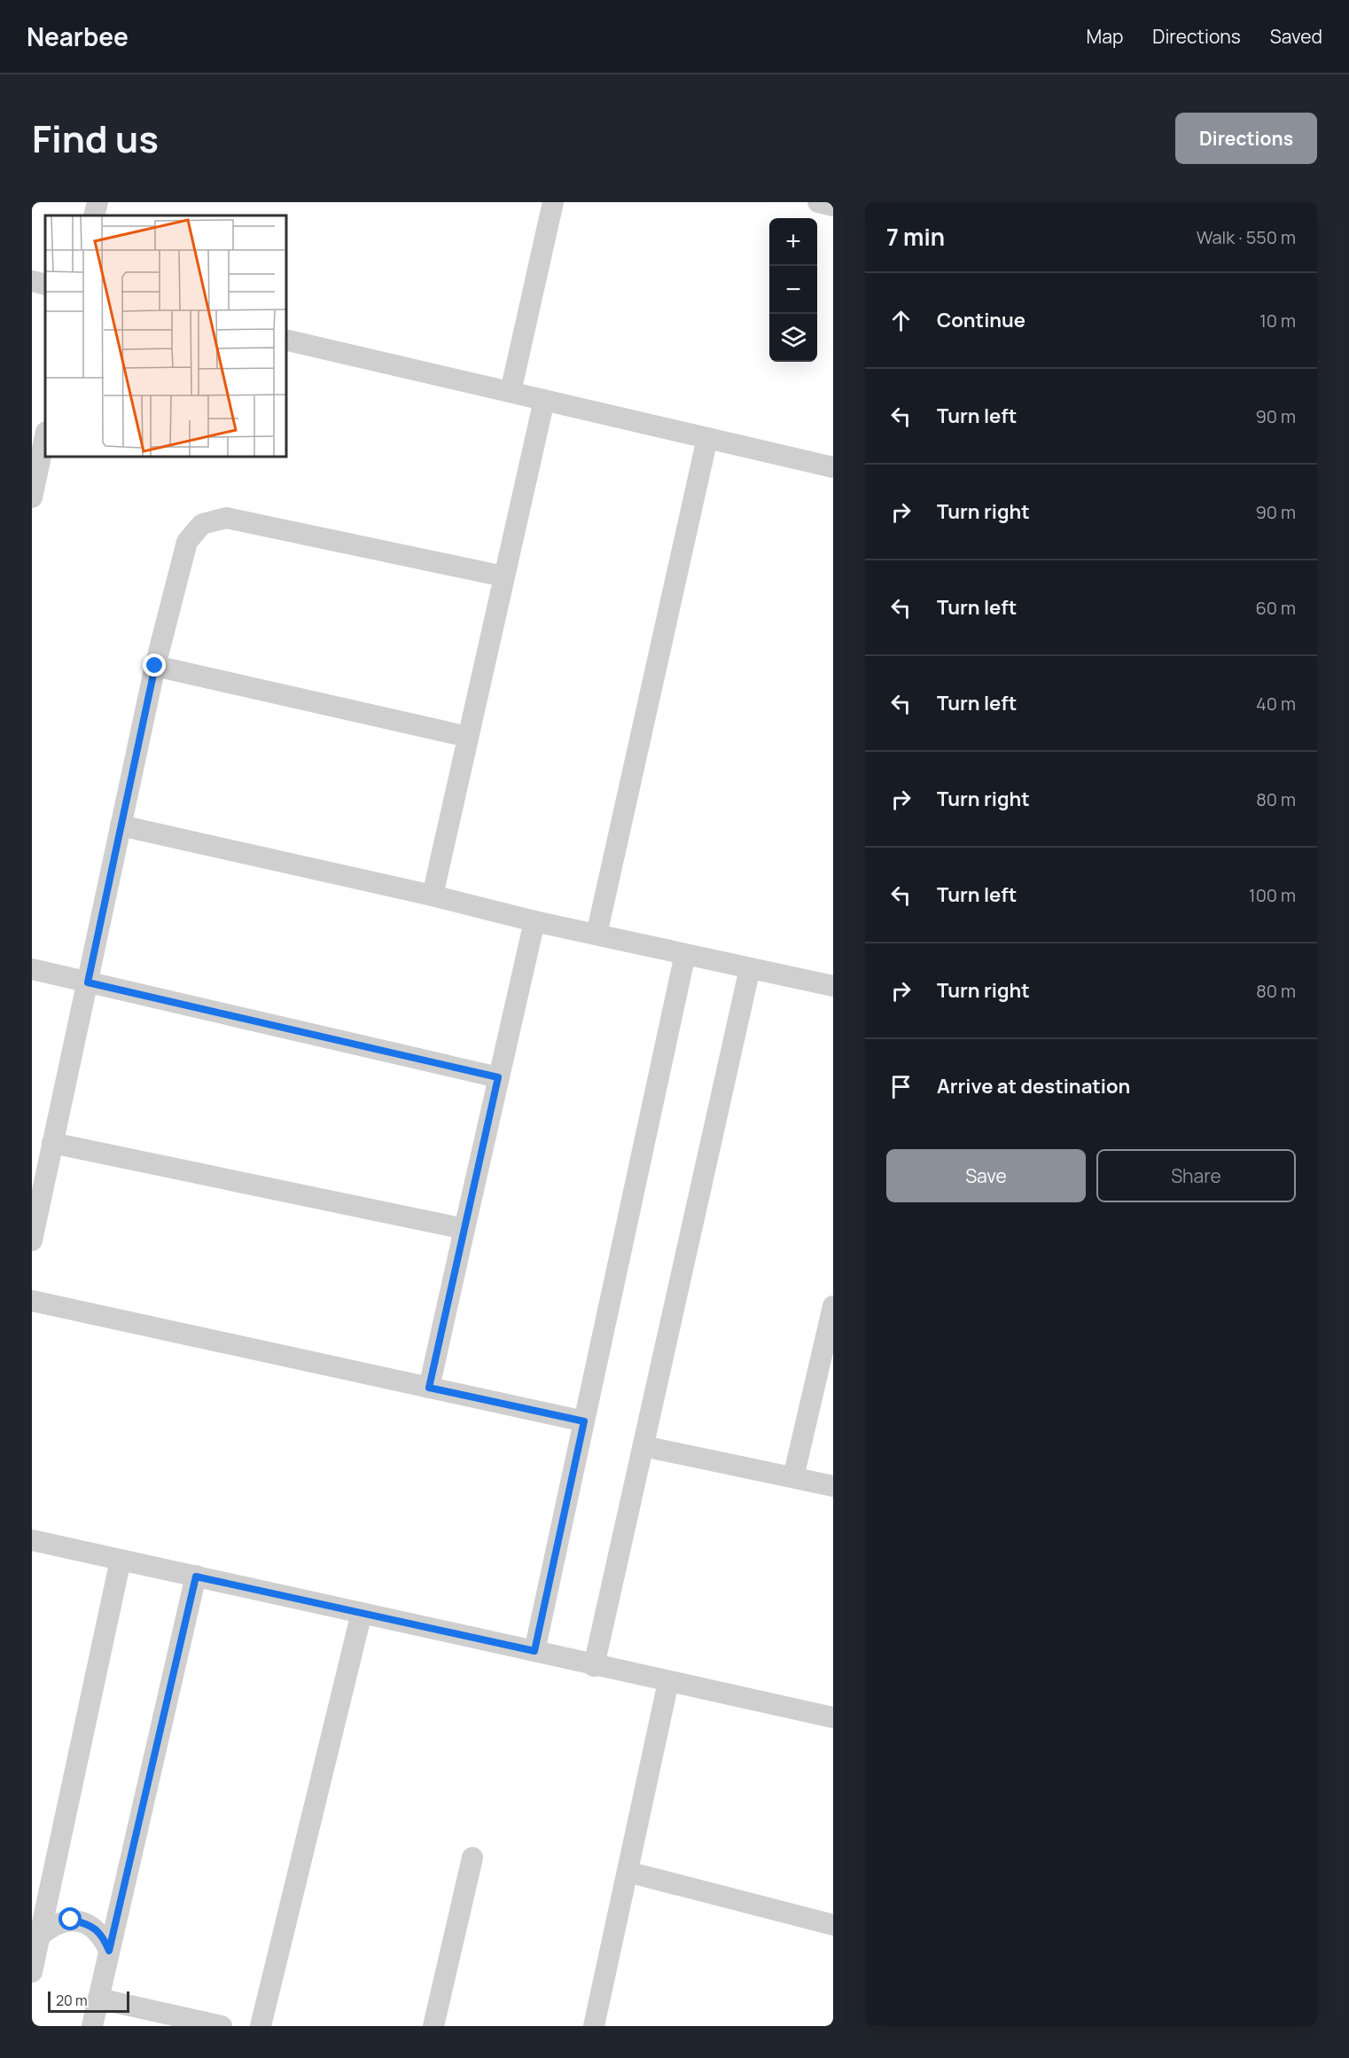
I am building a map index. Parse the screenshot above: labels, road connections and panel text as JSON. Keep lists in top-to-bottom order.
{
  "scale_bar": "20 m",
  "page": {
    "header": "Nearbee",
    "nav": ["Map", "Directions", "Saved"],
    "title": "Find us",
    "buttons": [
      "Directions",
      ["Save", "Share"]
    ],
    "heading": ["7 min", "Walk · 550 m"],
    "map_buttons": ["+", "−"],
    "list": [
      ["Continue", "10 m"],
      ["Turn left", "90 m"],
      ["Turn right", "90 m"],
      ["Turn left", "60 m"],
      ["Turn left", "40 m"],
      ["Turn right", "80 m"],
      ["Turn left", "100 m"],
      ["Turn right", "80 m"],
      "Arrive at destination"
    ],
    "scale": "20 m"
  }
}
